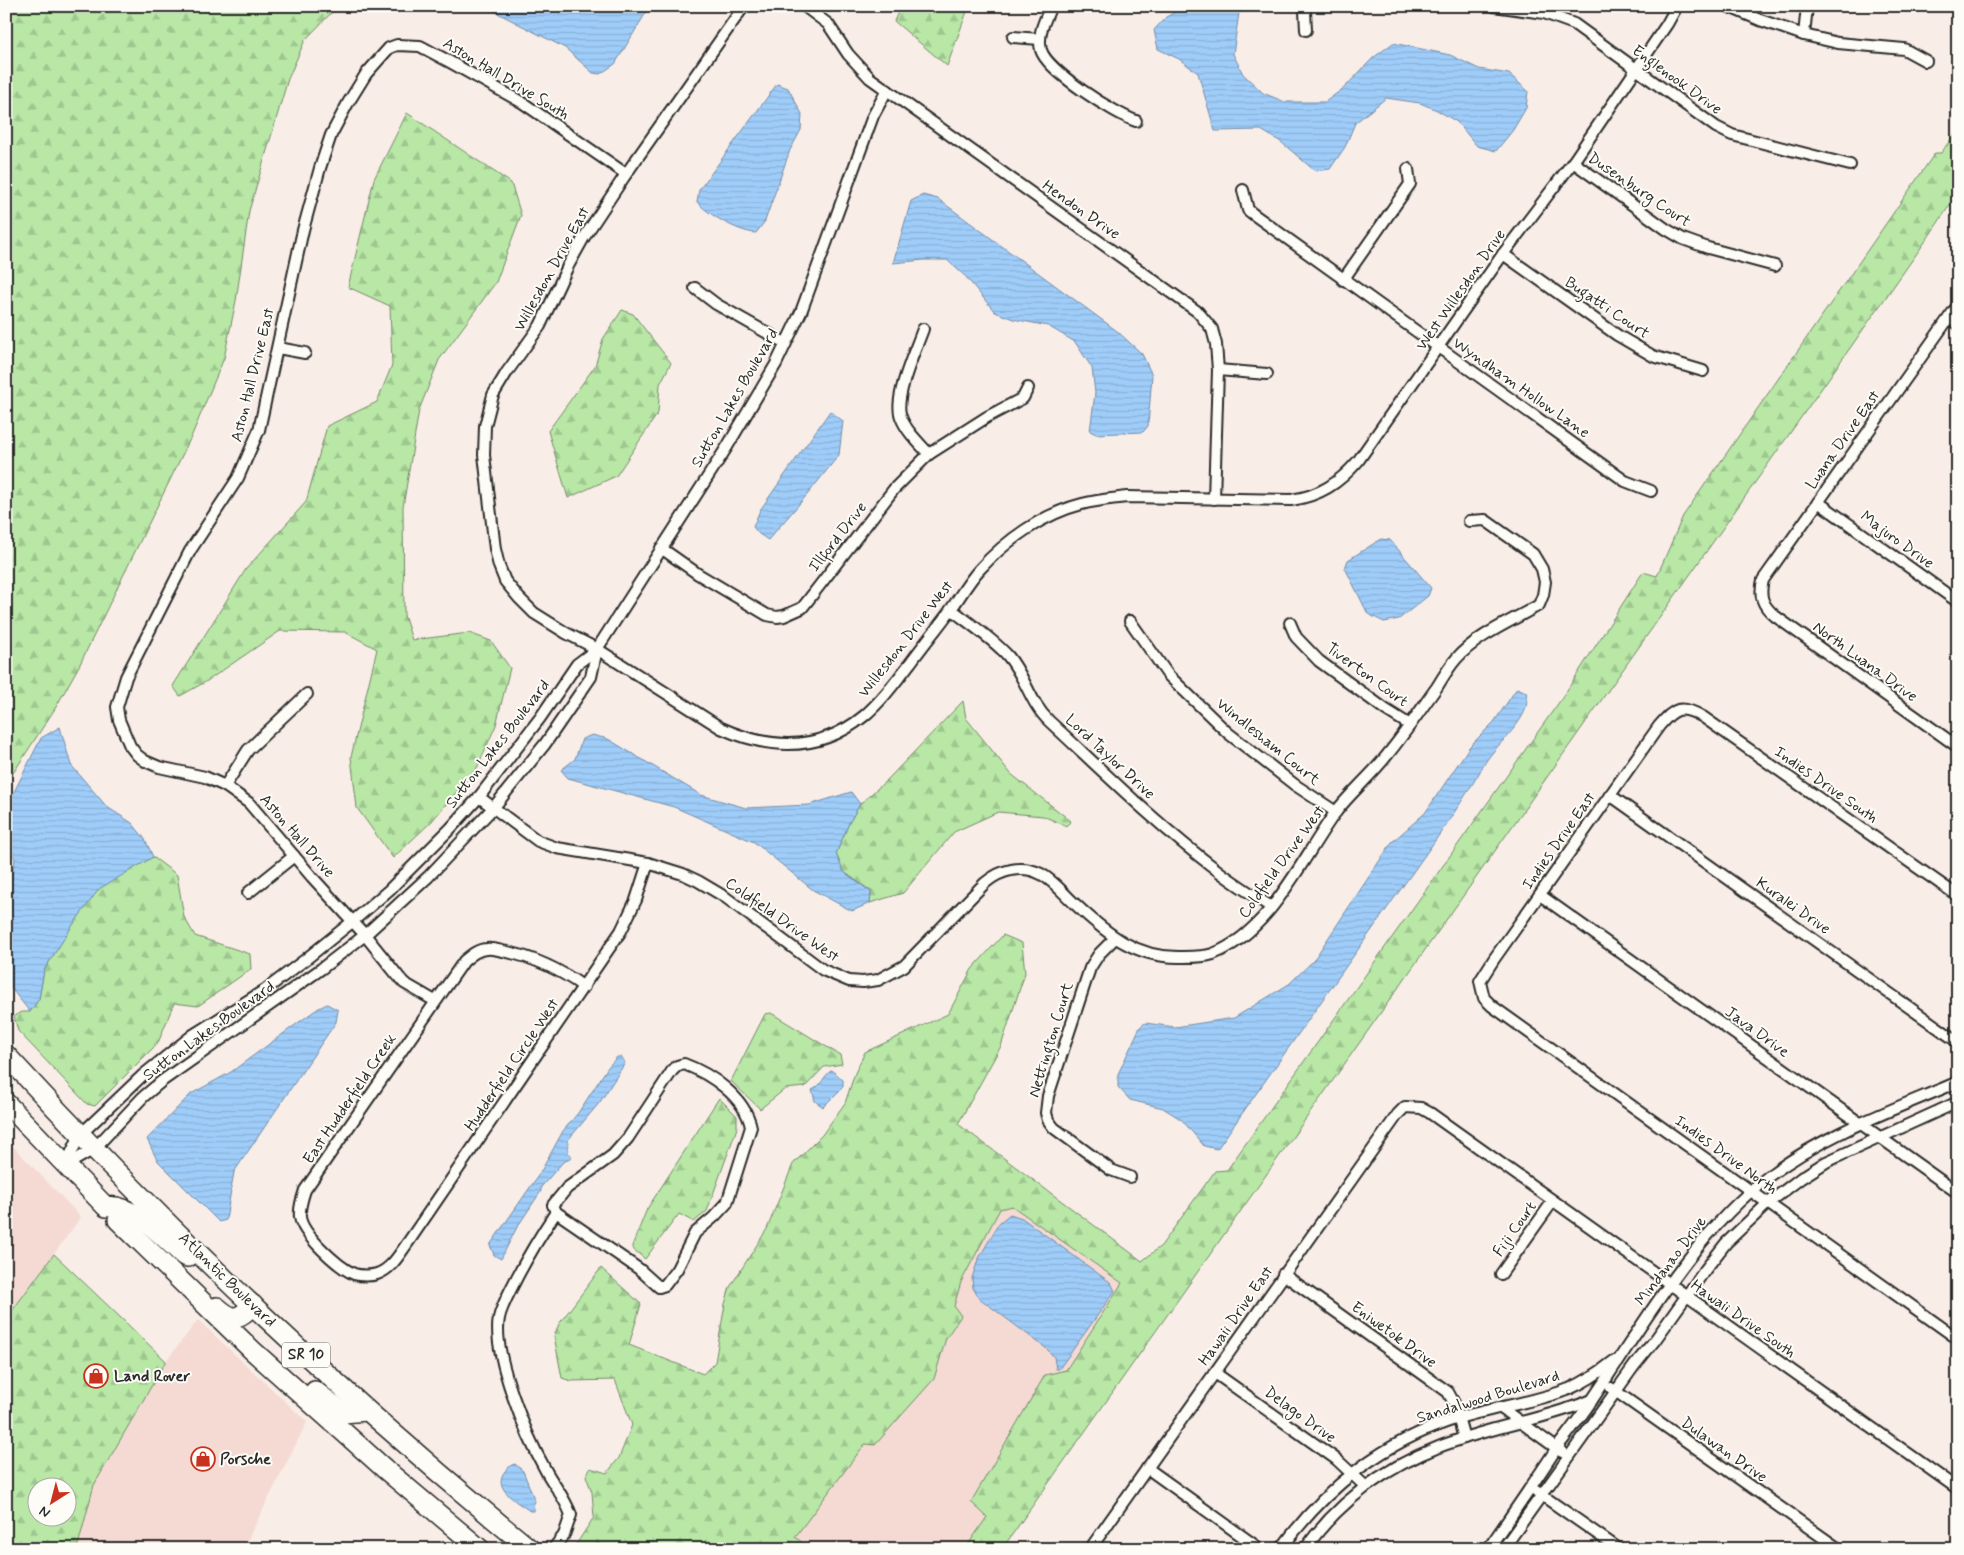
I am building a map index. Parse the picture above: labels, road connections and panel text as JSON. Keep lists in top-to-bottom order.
{
  "streets": {
    "highway": ["Atlantic Boulevard", "SR 10"],
    "street": [
      "Aston Hall Drive South",
      "Englenook Drive",
      "Dusenburg Court",
      "Hendon Drive",
      "Willesdon Drive East",
      "West Willesdon Drive",
      "Bugatti Court",
      "Aston Hall Drive East",
      "Wyndham Hollow Lane",
      "Sutton Lakes Boulevard",
      "Luana Drive East",
      "Illford Drive",
      "Majuro Drive",
      "Willesdon Drive West",
      "North Luana Drive",
      "Tiverton Court",
      "Windlesham Court",
      "Lord Taylor Drive",
      "Indies Drive South",
      "Aston Hall Drive",
      "Indies Drive East",
      "Coldfield Drive West",
      "Kuralei Drive",
      "Java Drive",
      "Nettington Court",
      "Hudderfield Circle West",
      "East Hudderfield Creek",
      "Indies Drive North",
      "Fiji Court",
      "Mindanao Drive",
      "Hawaii Drive East",
      "Hawaii Drive South",
      "Eniwetok Drive",
      "Sandalwood Boulevard",
      "Delago Drive",
      "Dulawan Drive"
    ]
  },
  "crossings": [
    ["Aston Hall Drive South", "Willesdon Drive East"],
    ["Aston Hall Drive South", "Aston Hall Drive East"],
    ["Englenook Drive", "West Willesdon Drive"],
    ["Dusenburg Court", "West Willesdon Drive"],
    ["Hendon Drive", "West Willesdon Drive"],
    ["Hendon Drive", "Sutton Lakes Boulevard"],
    ["Hendon Drive", "Willesdon Drive West"],
    ["Willesdon Drive East", "Sutton Lakes Boulevard"],
    ["Willesdon Drive East", "Willesdon Drive West"],
    ["West Willesdon Drive", "Bugatti Court"],
    ["West Willesdon Drive", "Wyndham Hollow Lane"],
    ["West Willesdon Drive", "Willesdon Drive West"],
    ["Aston Hall Drive East", "Aston Hall Drive"],
    ["Sutton Lakes Boulevard", "Illford Drive"],
    ["Sutton Lakes Boulevard", "Willesdon Drive West"],
    ["Sutton Lakes Boulevard", "Aston Hall Drive"],
    ["Sutton Lakes Boulevard", "Coldfield Drive West"],
    ["Sutton Lakes Boulevard", "Atlantic Boulevard"],
    ["Luana Drive East", "Majuro Drive"],
    ["Luana Drive East", "North Luana Drive"],
    ["Willesdon Drive West", "Lord Taylor Drive"],
    ["Tiverton Court", "Coldfield Drive West"],
    ["Windlesham Court", "Coldfield Drive West"],
    ["Lord Taylor Drive", "Coldfield Drive West"],
    ["Indies Drive South", "Indies Drive East"],
    ["Aston Hall Drive", "East Hudderfield Creek"],
    ["Indies Drive East", "Kuralei Drive"],
    ["Indies Drive East", "Java Drive"],
    ["Indies Drive East", "Indies Drive North"],
    ["Coldfield Drive West", "Nettington Court"],
    ["Coldfield Drive West", "Hudderfield Circle West"],
    ["Java Drive", "Mindanao Drive"],
    ["Hudderfield Circle West", "East Hudderfield Creek"],
    ["Indies Drive North", "Mindanao Drive"],
    ["Fiji Court", "Hawaii Drive South"],
    ["Mindanao Drive", "Hawaii Drive South"],
    ["Mindanao Drive", "Sandalwood Boulevard"],
    ["Mindanao Drive", "Dulawan Drive"],
    ["Hawaii Drive East", "Hawaii Drive South"],
    ["Hawaii Drive East", "Eniwetok Drive"],
    ["Hawaii Drive East", "Delago Drive"],
    ["Eniwetok Drive", "Sandalwood Boulevard"],
    ["Sandalwood Boulevard", "Delago Drive"],
    ["Sandalwood Boulevard", "Dulawan Drive"]
  ],
  "places": {
    "shop": ["Land Rover", "Porsche"]
  },
  "north": "bottom left"
}
